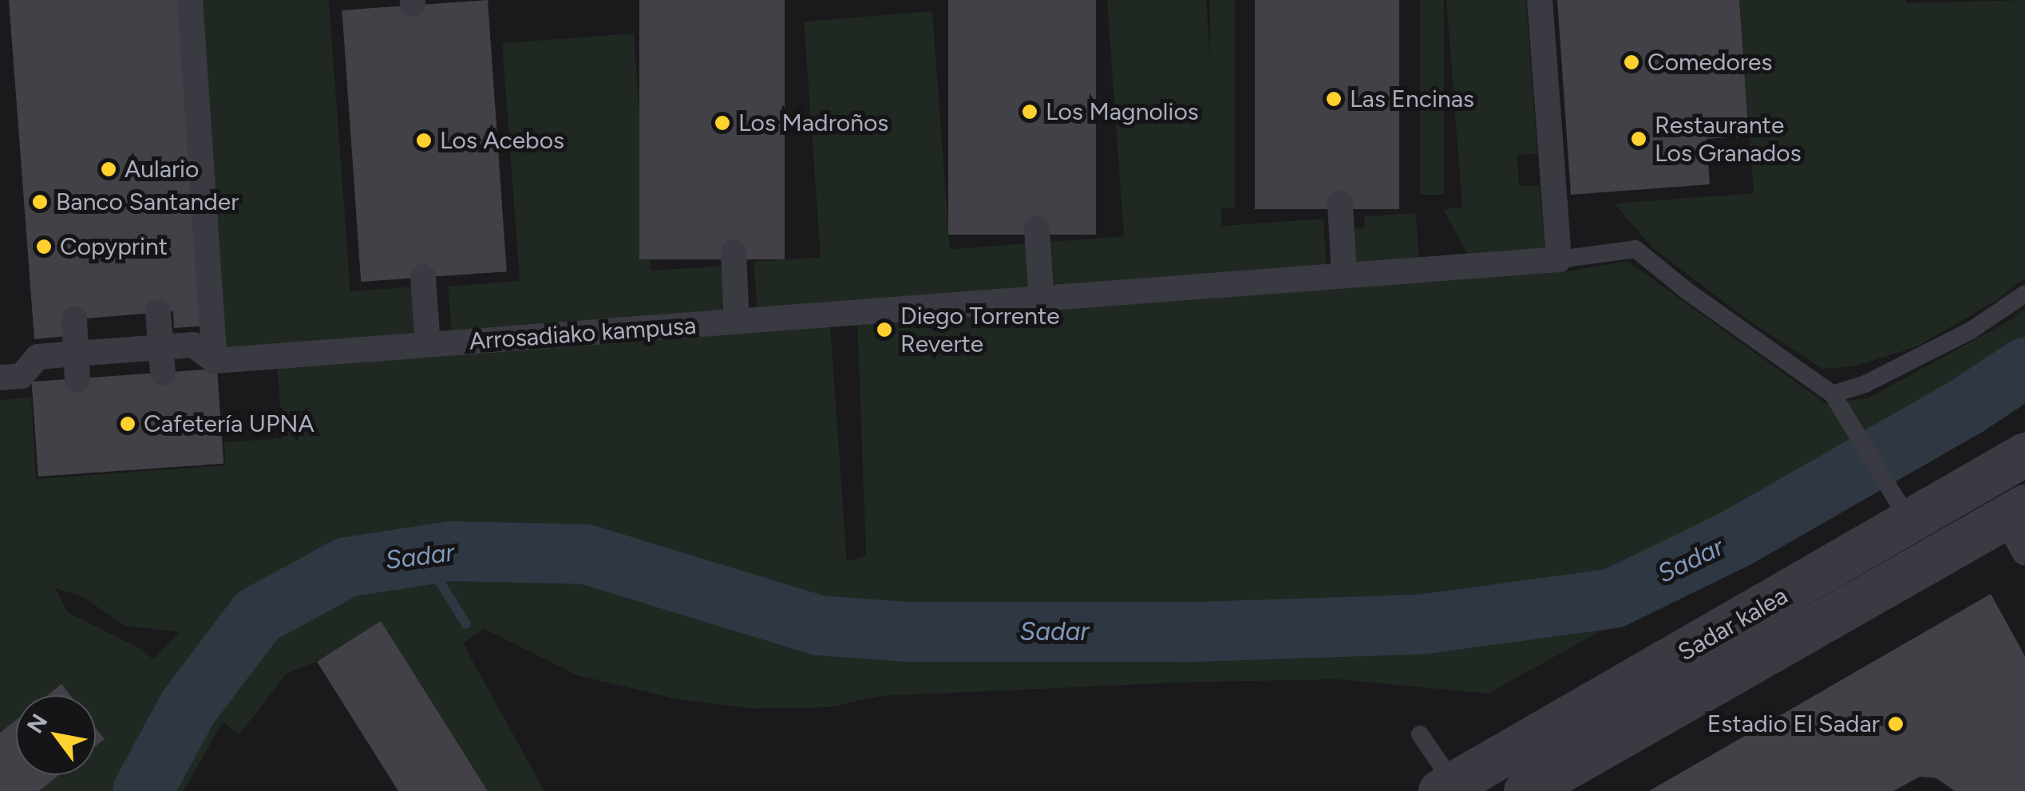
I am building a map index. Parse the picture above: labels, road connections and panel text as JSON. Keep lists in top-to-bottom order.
{
  "streets": {
    "street": ["Arrosadiako kampusa", "Sadar kalea"]
  },
  "water": ["Sadar"],
  "places": [
    "Comedores",
    "Las Encinas",
    "Los Magnolios",
    "Los Madroños",
    "Restaurante Los Granados",
    "Los Acebos",
    "Aulario",
    "Banco Santander",
    "Copyprint",
    "Diego Torrente Reverte",
    "Cafetería UPNA",
    "Estadio El Sadar"
  ],
  "north": "top left"
}
